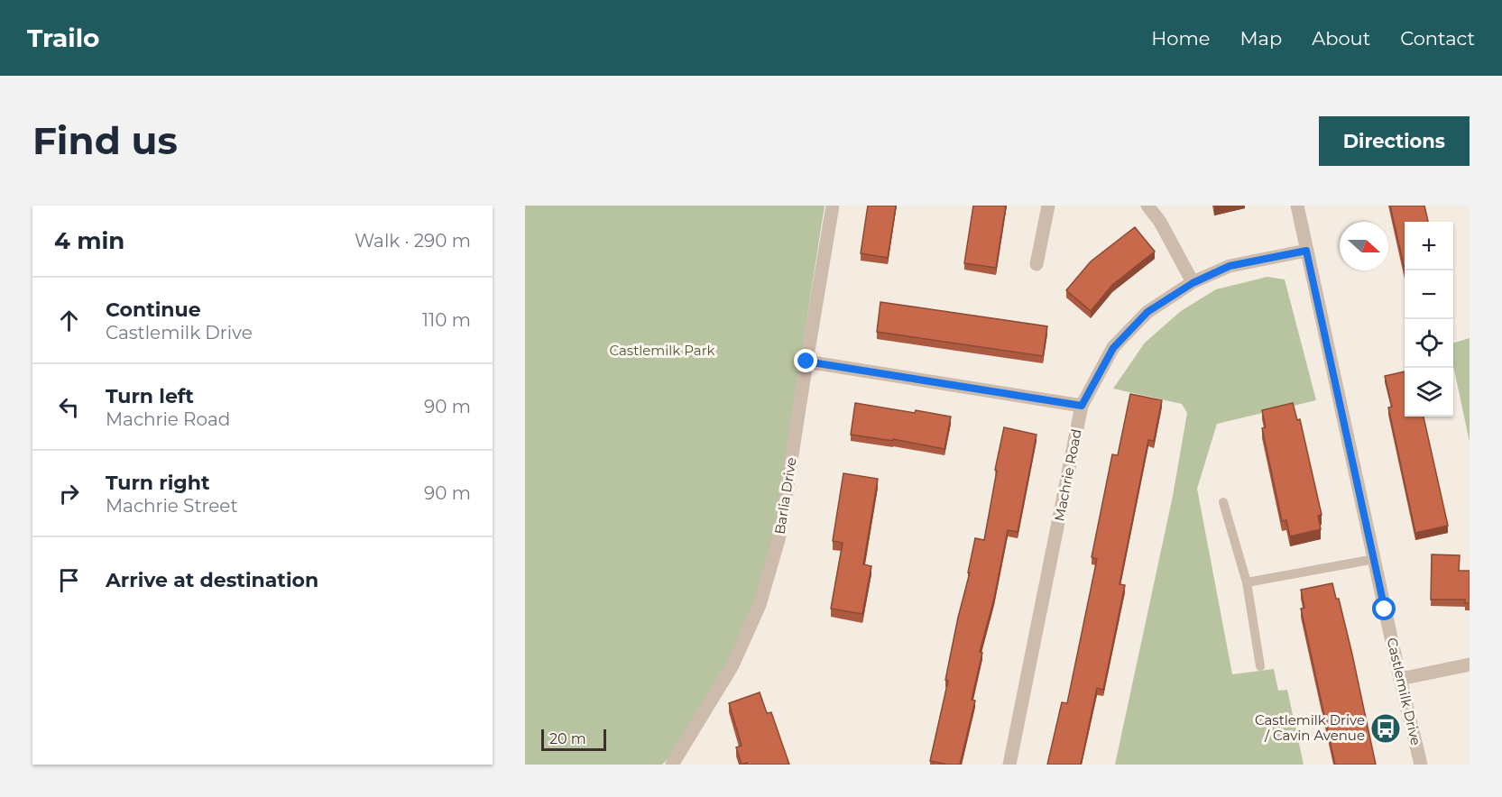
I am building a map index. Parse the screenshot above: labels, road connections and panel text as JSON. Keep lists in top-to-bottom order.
{
  "streets": {
    "street": ["Machrie Road", "Barlia Drive", "Castlemilk Drive"]
  },
  "crossings": [
    ["Machrie Road", "Castlemilk Drive"]
  ],
  "parks": ["Castlemilk Park"],
  "places": {
    "bus stop": ["Castlemilk Drive / Cavin Avenue"]
  },
  "scale_bar": "20 m",
  "north": "right",
  "page": {
    "header": "Trailo",
    "nav": [
      "Home",
      "Map",
      "About",
      "Contact"
    ],
    "buttons": "Directions",
    "title": "Find us",
    "heading": ["4 min", "Walk · 290 m"],
    "map_buttons": ["+", "−"],
    "list": [
      ["Continue", "Castlemilk Drive", "110 m"],
      ["Turn left", "Machrie Road", "90 m"],
      ["Turn right", "Machrie Street", "90 m"],
      "Arrive at destination"
    ],
    "scale": "20 m"
  }
}
